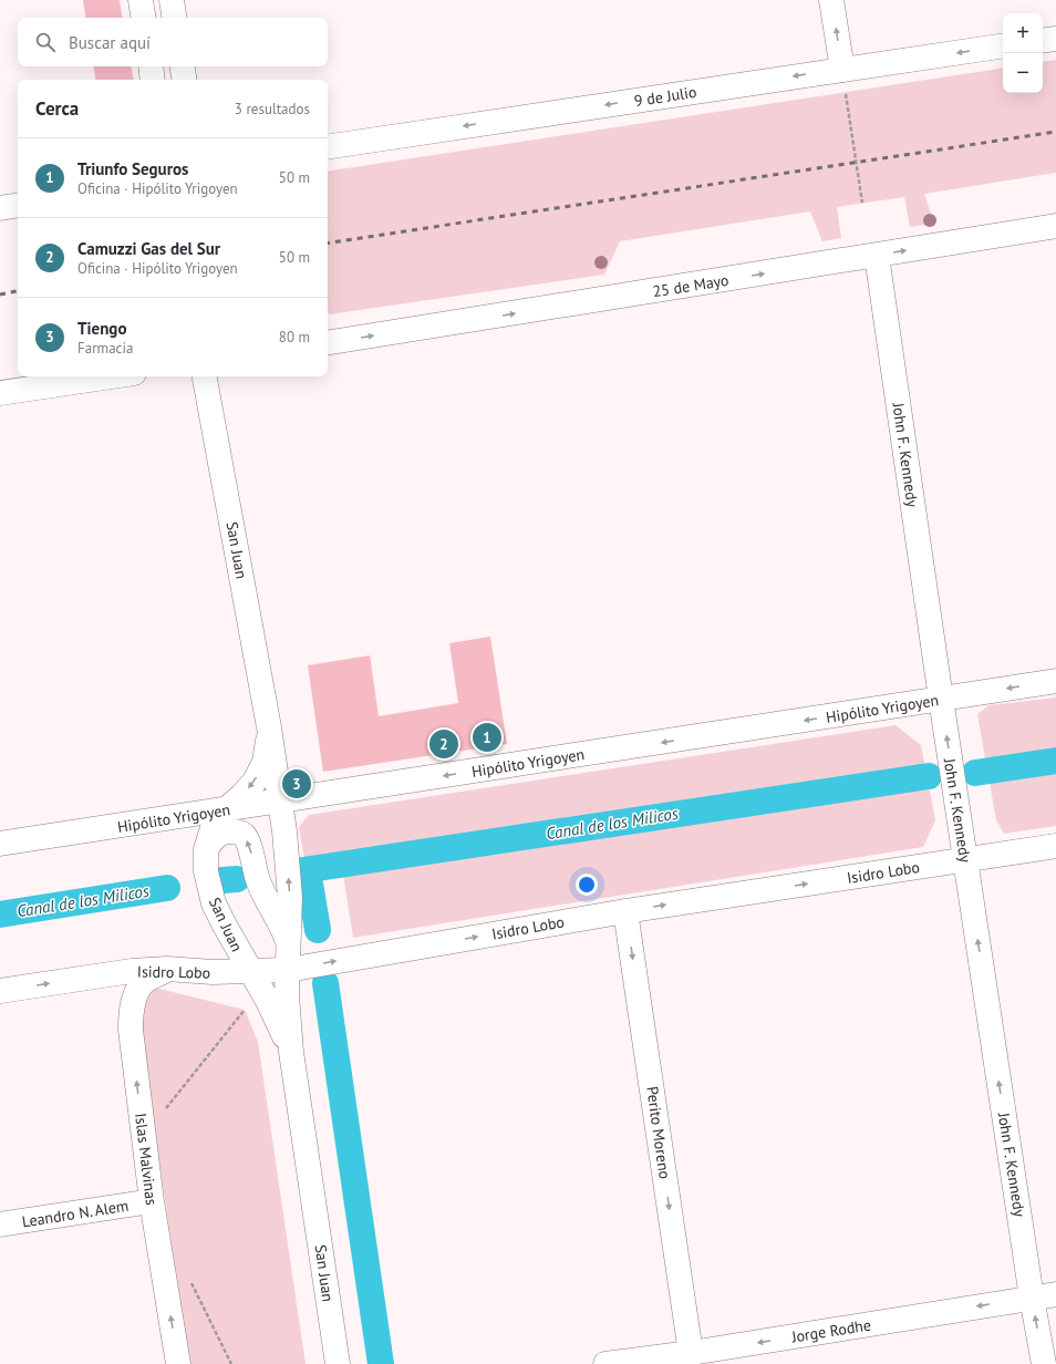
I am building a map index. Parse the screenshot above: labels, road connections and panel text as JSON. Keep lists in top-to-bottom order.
{
  "streets": {
    "street": [
      "9 de Julio",
      "25 de Mayo",
      "John F. Kennedy",
      "San Juan",
      "Hipólito Yrigoyen",
      "Isidro Lobo",
      "Perito Moreno",
      "Islas Malvinas",
      "Leandro N. Alem",
      "Jorge Rodhe"
    ]
  },
  "crossings": [
    ["25 de Mayo", "John F. Kennedy"],
    ["John F. Kennedy", "Hipólito Yrigoyen"],
    ["John F. Kennedy", "Isidro Lobo"],
    ["John F. Kennedy", "Jorge Rodhe"],
    ["San Juan", "Hipólito Yrigoyen"],
    ["San Juan", "Isidro Lobo"],
    ["Isidro Lobo", "Perito Moreno"],
    ["Isidro Lobo", "Islas Malvinas"],
    ["Perito Moreno", "Jorge Rodhe"],
    ["Islas Malvinas", "Leandro N. Alem"]
  ],
  "one_way": [
    "9 de Julio",
    "25 de Mayo",
    "John F. Kennedy",
    "Hipólito Yrigoyen",
    "Isidro Lobo",
    "Perito Moreno",
    "Islas Malvinas",
    "Jorge Rodhe"
  ],
  "water": ["Canal de los Milicos"],
  "page": {
    "map_buttons": ["+", "−"],
    "search": "Buscar aquí",
    "heading": ["Cerca", "3 resultados"],
    "list": [
      {
        "mark": "1",
        "name": "Triunfo Seguros",
        "note": "Oficina · Hipólito Yrigoyen",
        "value": "50 m"
      },
      {
        "mark": "2",
        "name": "Camuzzi Gas del Sur",
        "note": "Oficina · Hipólito Yrigoyen",
        "value": "50 m"
      },
      {
        "mark": "3",
        "name": "Tiengo",
        "note": "Farmacia",
        "value": "80 m"
      }
    ],
    "pins": ["1", "2", "3"]
  }
}
